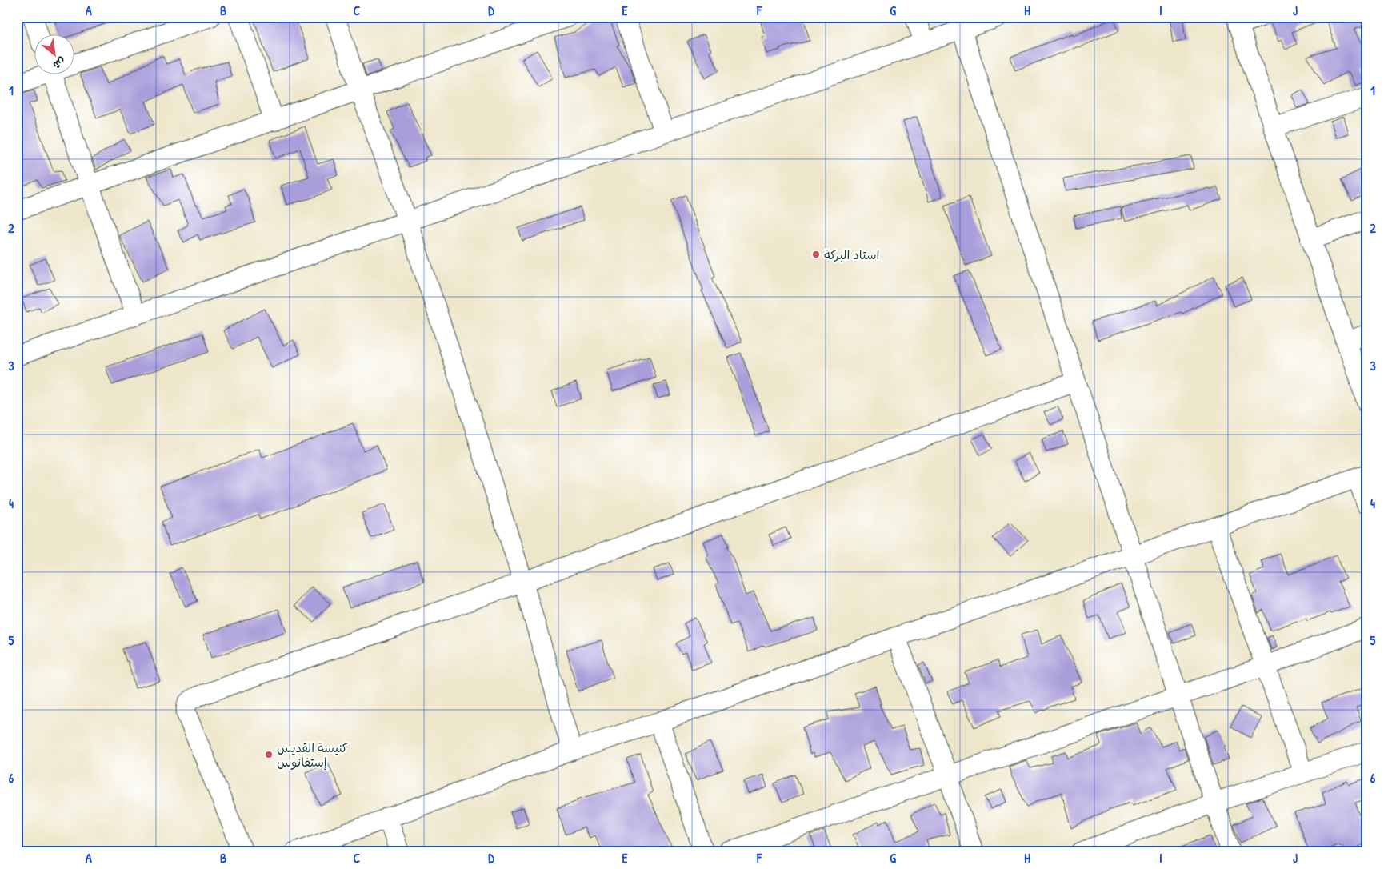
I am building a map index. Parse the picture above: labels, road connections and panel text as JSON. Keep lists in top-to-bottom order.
{
  "places": ["استاد البركة", "كنيسة القديس إستفانوس"],
  "north": "bottom right",
  "grid": {
    "columns": [
      "A",
      "B",
      "C",
      "D",
      "E",
      "F",
      "G",
      "H",
      "I",
      "J"
    ],
    "rows": [
      "1",
      "2",
      "3",
      "4",
      "5",
      "6"
    ]
  }
}
